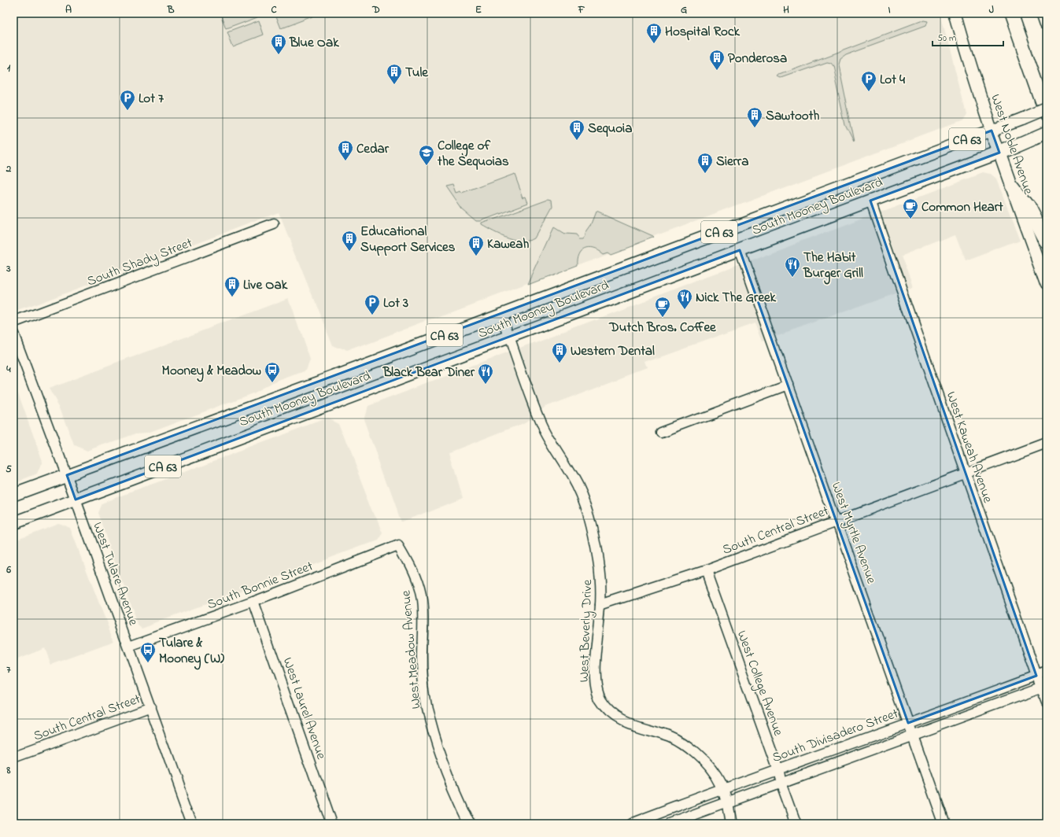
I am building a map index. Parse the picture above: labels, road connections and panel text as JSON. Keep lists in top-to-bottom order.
{
  "streets": {
    "main road": ["CA 63", "West Noble Avenue", "South Mooney Boulevard"],
    "street": [
      "South Shady Street",
      "West Kaweah Avenue",
      "South Central Street",
      "West Myrtle Avenue",
      "West Tulare Avenue",
      "South Bonnie Street",
      "West Beverly Drive",
      "West Meadow Avenue",
      "West College Avenue",
      "West Laurel Avenue",
      "South Divisadero Street"
    ]
  },
  "crossings": [
    ["West Noble Avenue", "South Mooney Boulevard"],
    ["South Mooney Boulevard", "West Kaweah Avenue"],
    ["South Mooney Boulevard", "West Myrtle Avenue"],
    ["South Mooney Boulevard", "West Tulare Avenue"],
    ["South Mooney Boulevard", "West Beverly Drive"],
    ["West Kaweah Avenue", "South Central Street"],
    ["West Kaweah Avenue", "South Divisadero Street"],
    ["South Central Street", "West Myrtle Avenue"],
    ["South Central Street", "West Tulare Avenue"],
    ["South Central Street", "West Beverly Drive"],
    ["South Central Street", "West College Avenue"],
    ["West Myrtle Avenue", "South Divisadero Street"],
    ["West Tulare Avenue", "South Bonnie Street"],
    ["South Bonnie Street", "West Meadow Avenue"],
    ["South Bonnie Street", "West Laurel Avenue"],
    ["West Beverly Drive", "South Divisadero Street"],
    ["West College Avenue", "South Divisadero Street"]
  ],
  "places": {
    "building": [
      "Hospital Rock",
      "Blue Oak",
      "Ponderosa",
      "Tule",
      "Sawtooth",
      "Sequoia",
      "Cedar",
      "Sierra",
      "Educational Support Services",
      "Kaweah",
      "Live Oak",
      "Western Dental"
    ],
    "parking": ["Lot 4", "Lot 7", "Lot 3"],
    "school or university": ["College of the Sequoias"],
    "cafe": ["Common Heart", "Dutch Bros. Coffee"],
    "restaurant": ["The Habit Burger Grill", "Nick The Greek", "Black Bear Diner"],
    "bus stop": ["Mooney & Meadow", "Tulare & Mooney (W)"]
  },
  "scale_bar": "50 m",
  "grid": {
    "columns": [
      "A",
      "B",
      "C",
      "D",
      "E",
      "F",
      "G",
      "H",
      "I",
      "J"
    ],
    "rows": [
      "1",
      "2",
      "3",
      "4",
      "5",
      "6",
      "7",
      "8"
    ]
  }
}
